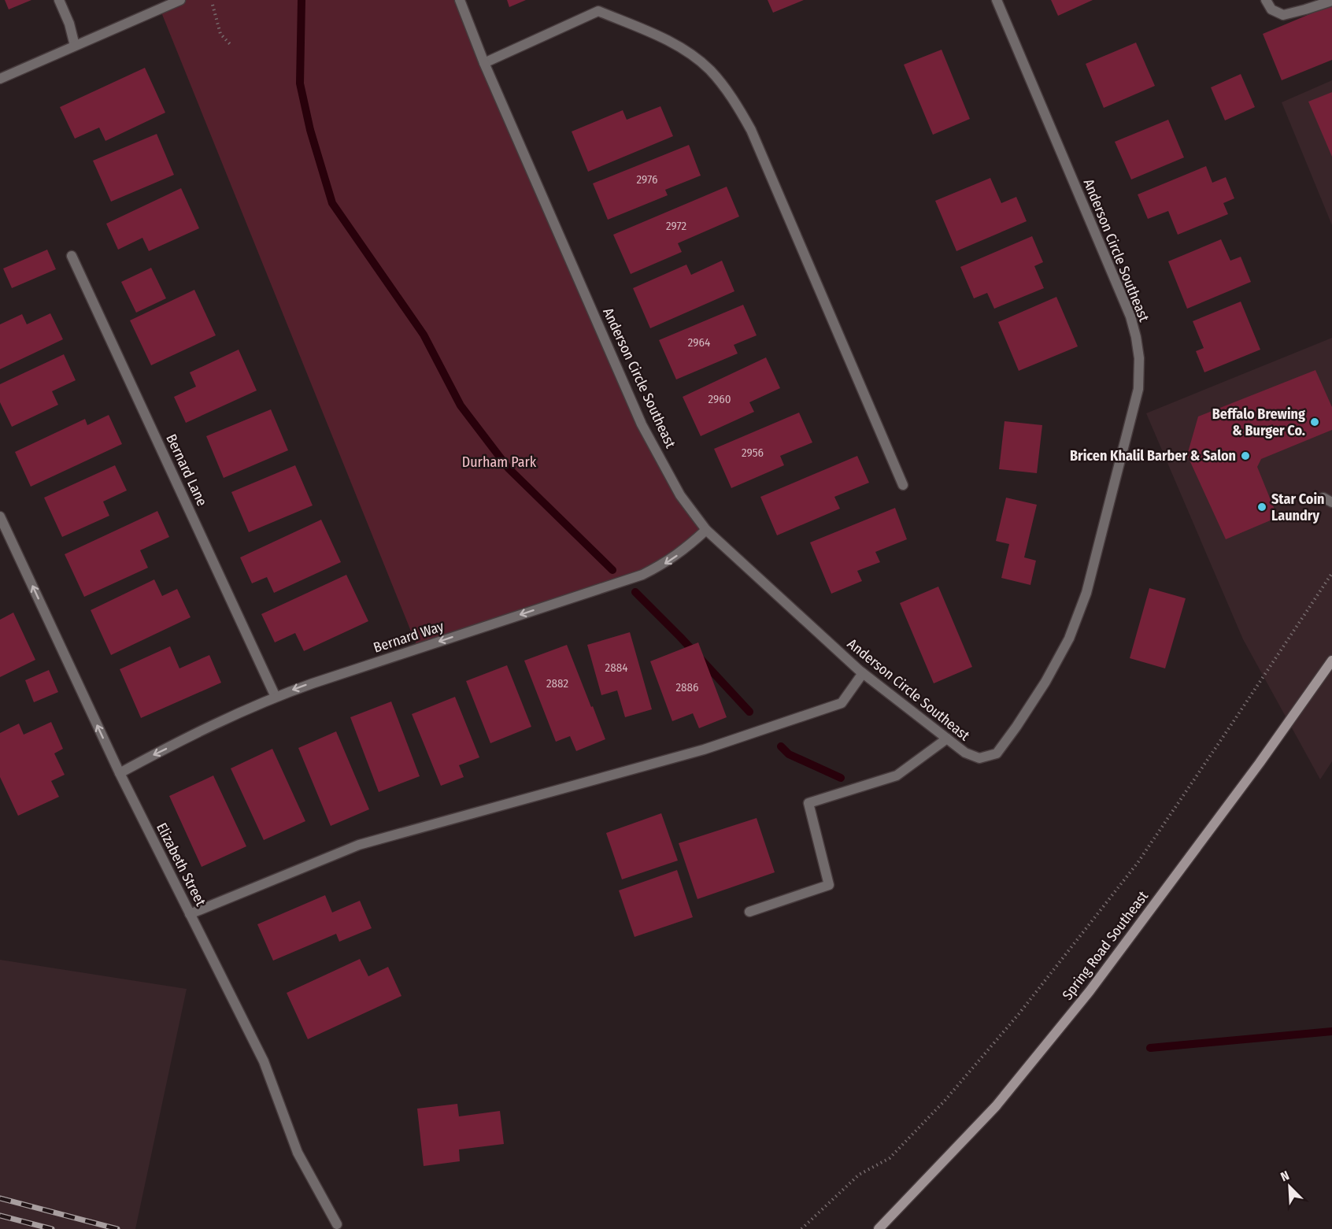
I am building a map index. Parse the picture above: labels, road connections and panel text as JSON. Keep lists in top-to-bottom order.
{
  "streets": {
    "main road": ["Spring Road Southeast"],
    "street": [
      "Anderson Circle Southeast",
      "Bernard Lane",
      "Bernard Way",
      "Elizabeth Street"
    ]
  },
  "crossings": [
    ["Anderson Circle Southeast", "Bernard Way"],
    ["Bernard Lane", "Bernard Way"],
    ["Bernard Way", "Elizabeth Street"]
  ],
  "one_way": ["Bernard Way", "Elizabeth Street"],
  "parks": ["Durham Park"],
  "places": ["Beffalo Brewing & Burger Co.", "Bricen Khalil Barber & Salon", "Star Coin Laundry"],
  "house_numbers": [
    "2976",
    "2972",
    "2964",
    "2960",
    "2956",
    "2884",
    "2882",
    "2886"
  ],
  "north": "top left"
}
